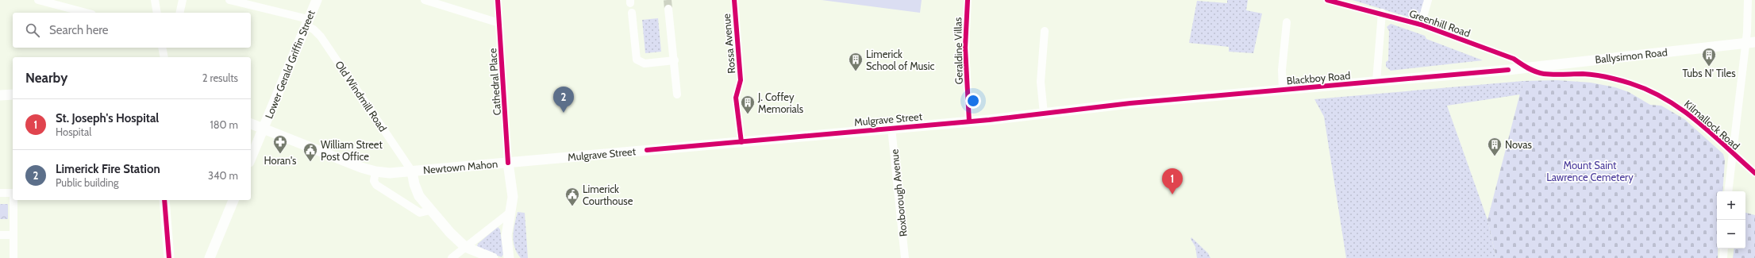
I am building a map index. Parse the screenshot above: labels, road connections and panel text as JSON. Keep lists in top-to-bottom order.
{
  "streets": {
    "main road": [
      "Ballysimon Road",
      "Lower Gerald Griffin Street",
      "Blackboy Road",
      "Mulgrave Street",
      "Newtown Mahon"
    ],
    "street": [
      "Greenhill Road",
      "Rossa Avenue",
      "Geraldine Villas",
      "Cathedral Place",
      "Old Windmill Road",
      "Kilmallock Road",
      "Roxborough Avenue"
    ]
  },
  "crossings": [
    ["Greenhill Road", "Ballysimon Road"],
    ["Greenhill Road", "Kilmallock Road"],
    ["Rossa Avenue", "Mulgrave Street"],
    ["Geraldine Villas", "Mulgrave Street"],
    ["Ballysimon Road", "Blackboy Road"],
    ["Ballysimon Road", "Kilmallock Road"],
    ["Lower Gerald Griffin Street", "Old Windmill Road"],
    ["Lower Gerald Griffin Street", "Newtown Mahon"],
    ["Blackboy Road", "Mulgrave Street"],
    ["Cathedral Place", "Mulgrave Street"],
    ["Cathedral Place", "Newtown Mahon"],
    ["Old Windmill Road", "Newtown Mahon"],
    ["Mulgrave Street", "Newtown Mahon"],
    ["Mulgrave Street", "Roxborough Avenue"]
  ],
  "parks": ["Mount Saint Lawrence Cemetery"],
  "places": {
    "building": [
      "Tubs N' Tiles",
      "Limerick School of Music",
      "J. Coffey Memorials",
      "Novas"
    ],
    "pharmacy": ["Horan's"],
    "public building": ["William Street Post Office", "Limerick Courthouse"]
  },
  "page": {
    "search": "Search here",
    "heading": ["Nearby", "2 results"],
    "pins": ["2", "1"],
    "list": [
      {
        "mark": "1",
        "name": "St. Joseph's Hospital",
        "note": "Hospital",
        "value": "180 m"
      },
      {
        "mark": "2",
        "name": "Limerick Fire Station",
        "note": "Public building",
        "value": "340 m"
      }
    ],
    "map_buttons": ["+", "−"]
  }
}
